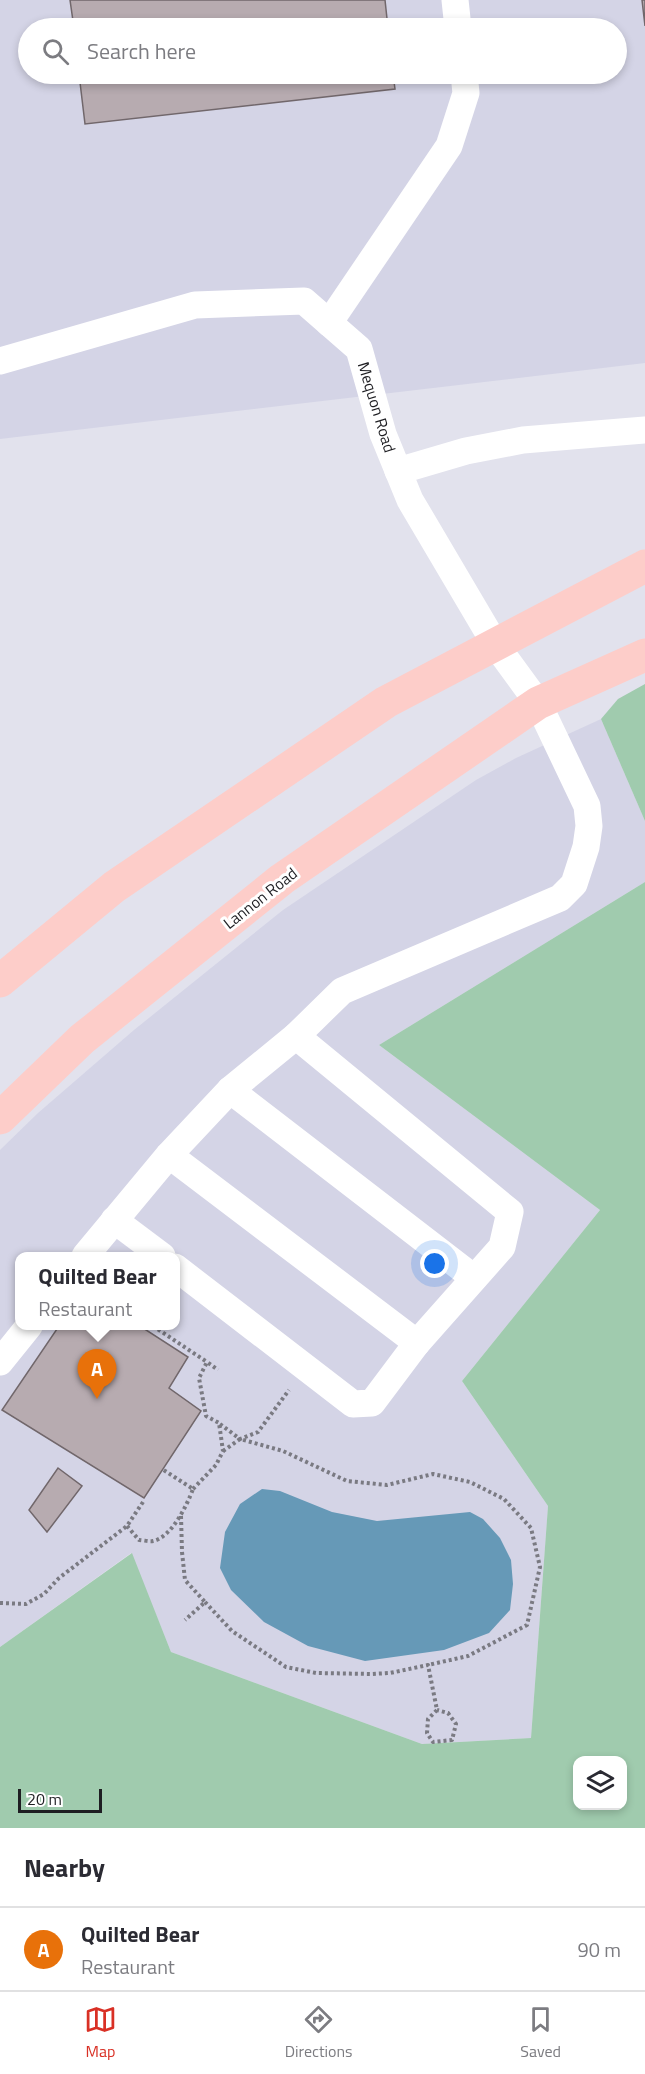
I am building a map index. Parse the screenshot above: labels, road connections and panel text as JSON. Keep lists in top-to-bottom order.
{
  "streets": {
    "main road": ["Lannon Road"],
    "street": ["Mequon Road"]
  },
  "crossings": [
    ["Mequon Road", "Lannon Road"]
  ],
  "scale_bar": "20 m",
  "page": {
    "search": "Search here",
    "popup": ["Quilted Bear", "Restaurant"],
    "pins": "A",
    "scale": "20 m",
    "heading": "Nearby",
    "list": [
      {
        "mark": "A",
        "name": "Quilted Bear",
        "note": "Restaurant",
        "value": "90 m"
      }
    ],
    "nav": ["Map", "Directions", "Saved"]
  }
}
